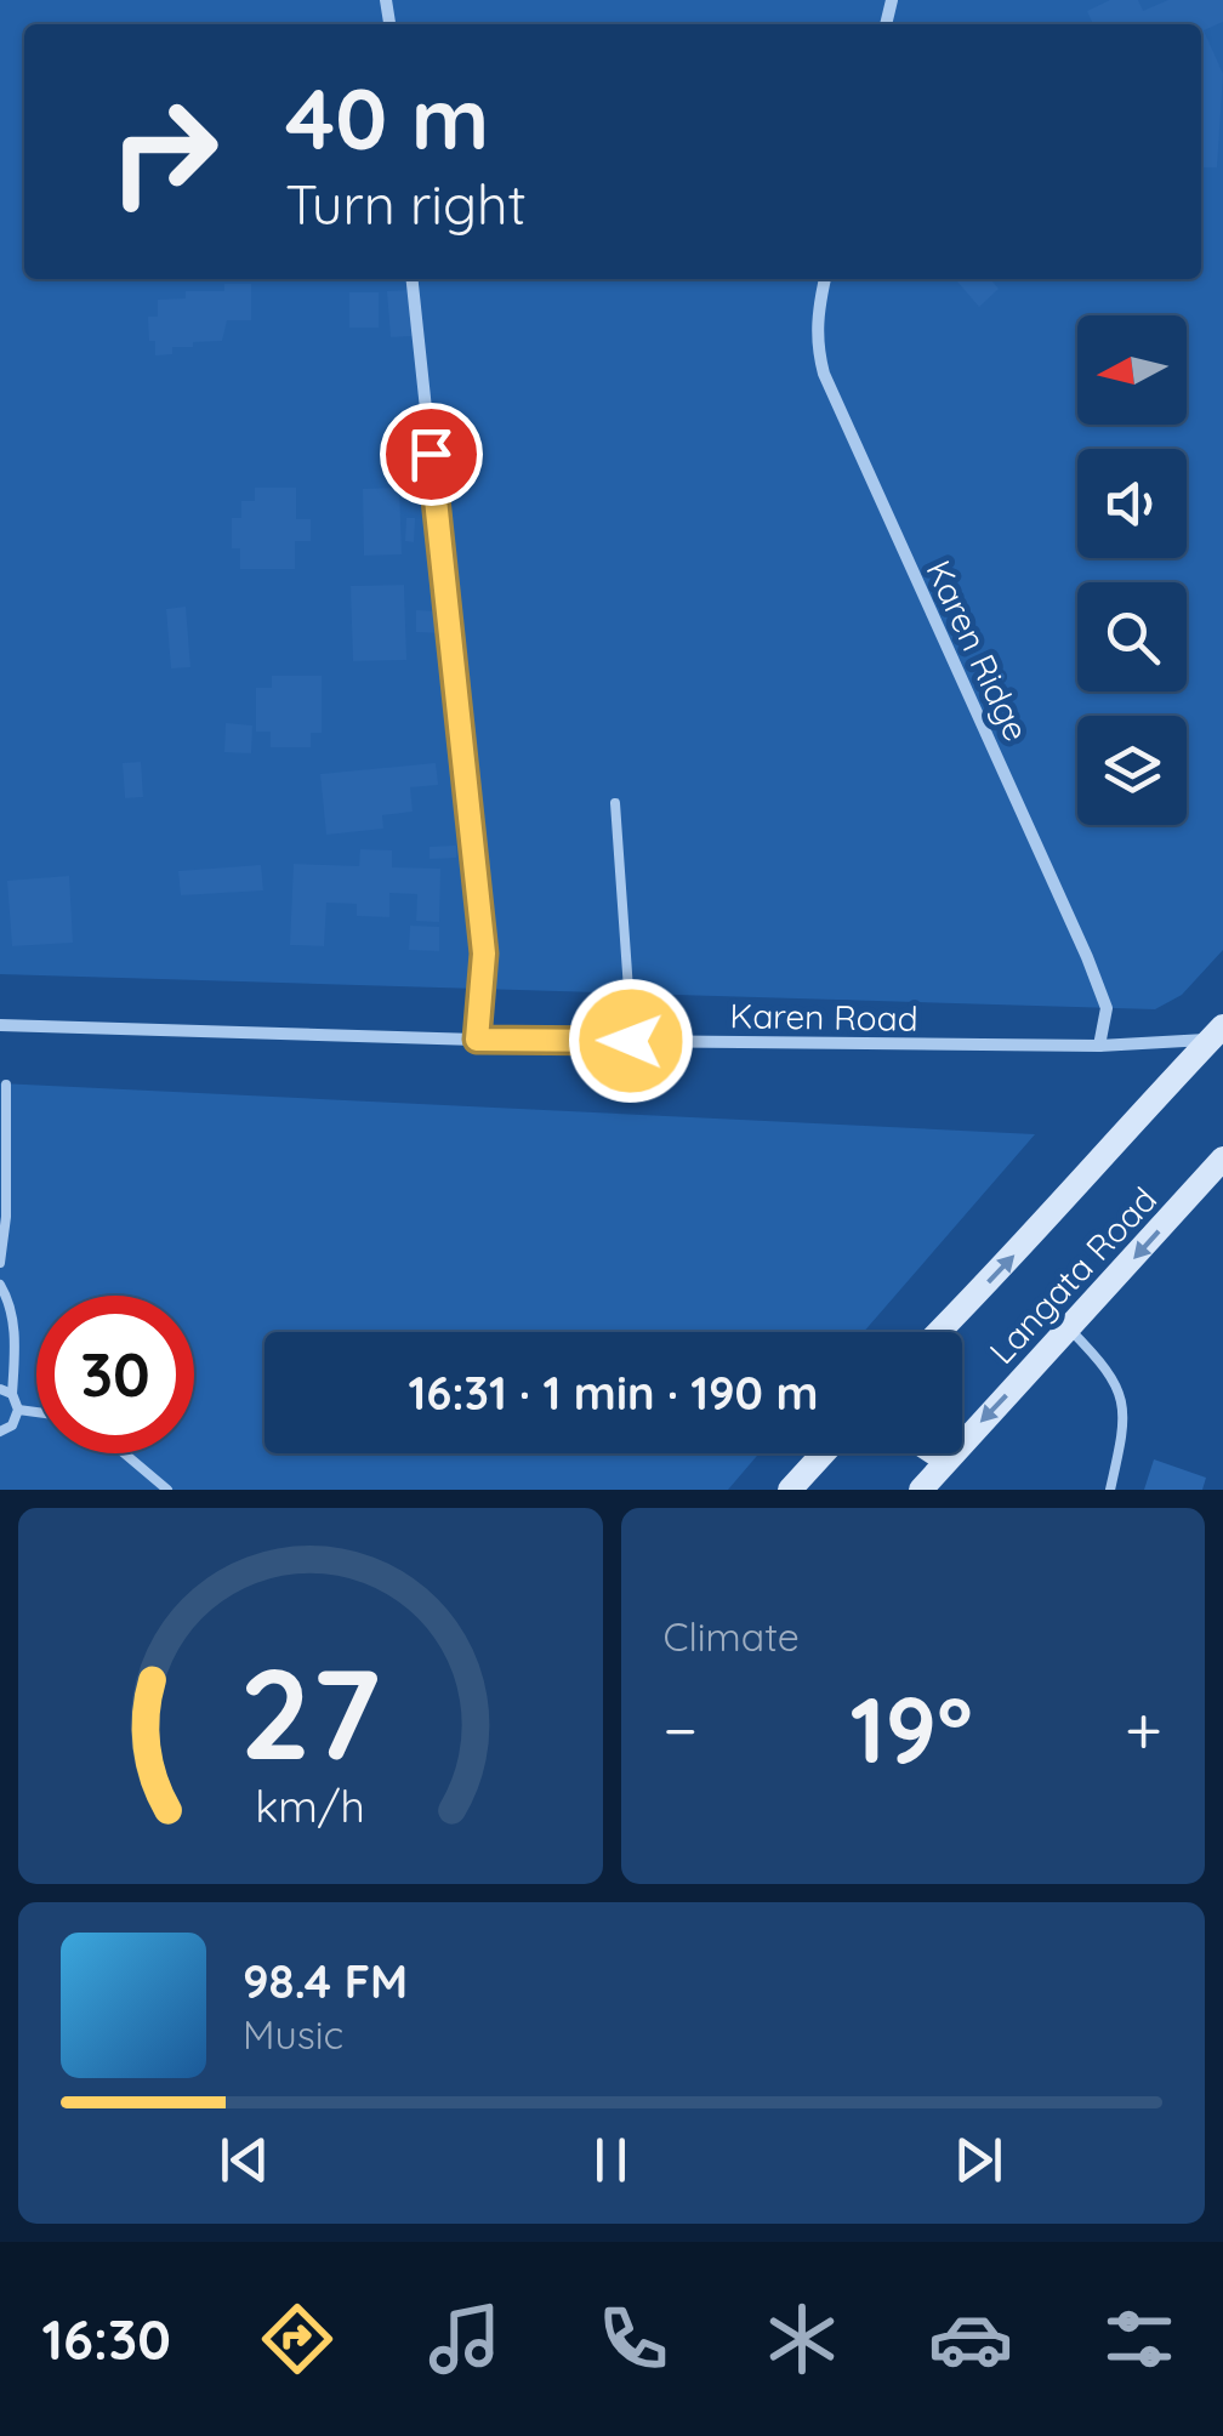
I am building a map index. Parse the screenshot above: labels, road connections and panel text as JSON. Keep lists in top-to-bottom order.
{
  "streets": {
    "main road": ["Langata Road"],
    "street": ["Karen Ridge", "Karen Road"]
  },
  "crossings": [
    ["Karen Ridge", "Karen Road"],
    ["Karen Road", "Langata Road"]
  ],
  "north": "left",
  "page": {
    "turn": ["40 m", "Turn right"],
    "limit": "30",
    "trip": "16:31 · 1 min · 190 m",
    "tile": "Climate",
    "heat": ["−", "19°", "+"],
    "song": ["98.4 FM", "Music"],
    "tabs": "16:30",
    "gauge": ["27", "km/h"]
  }
}
